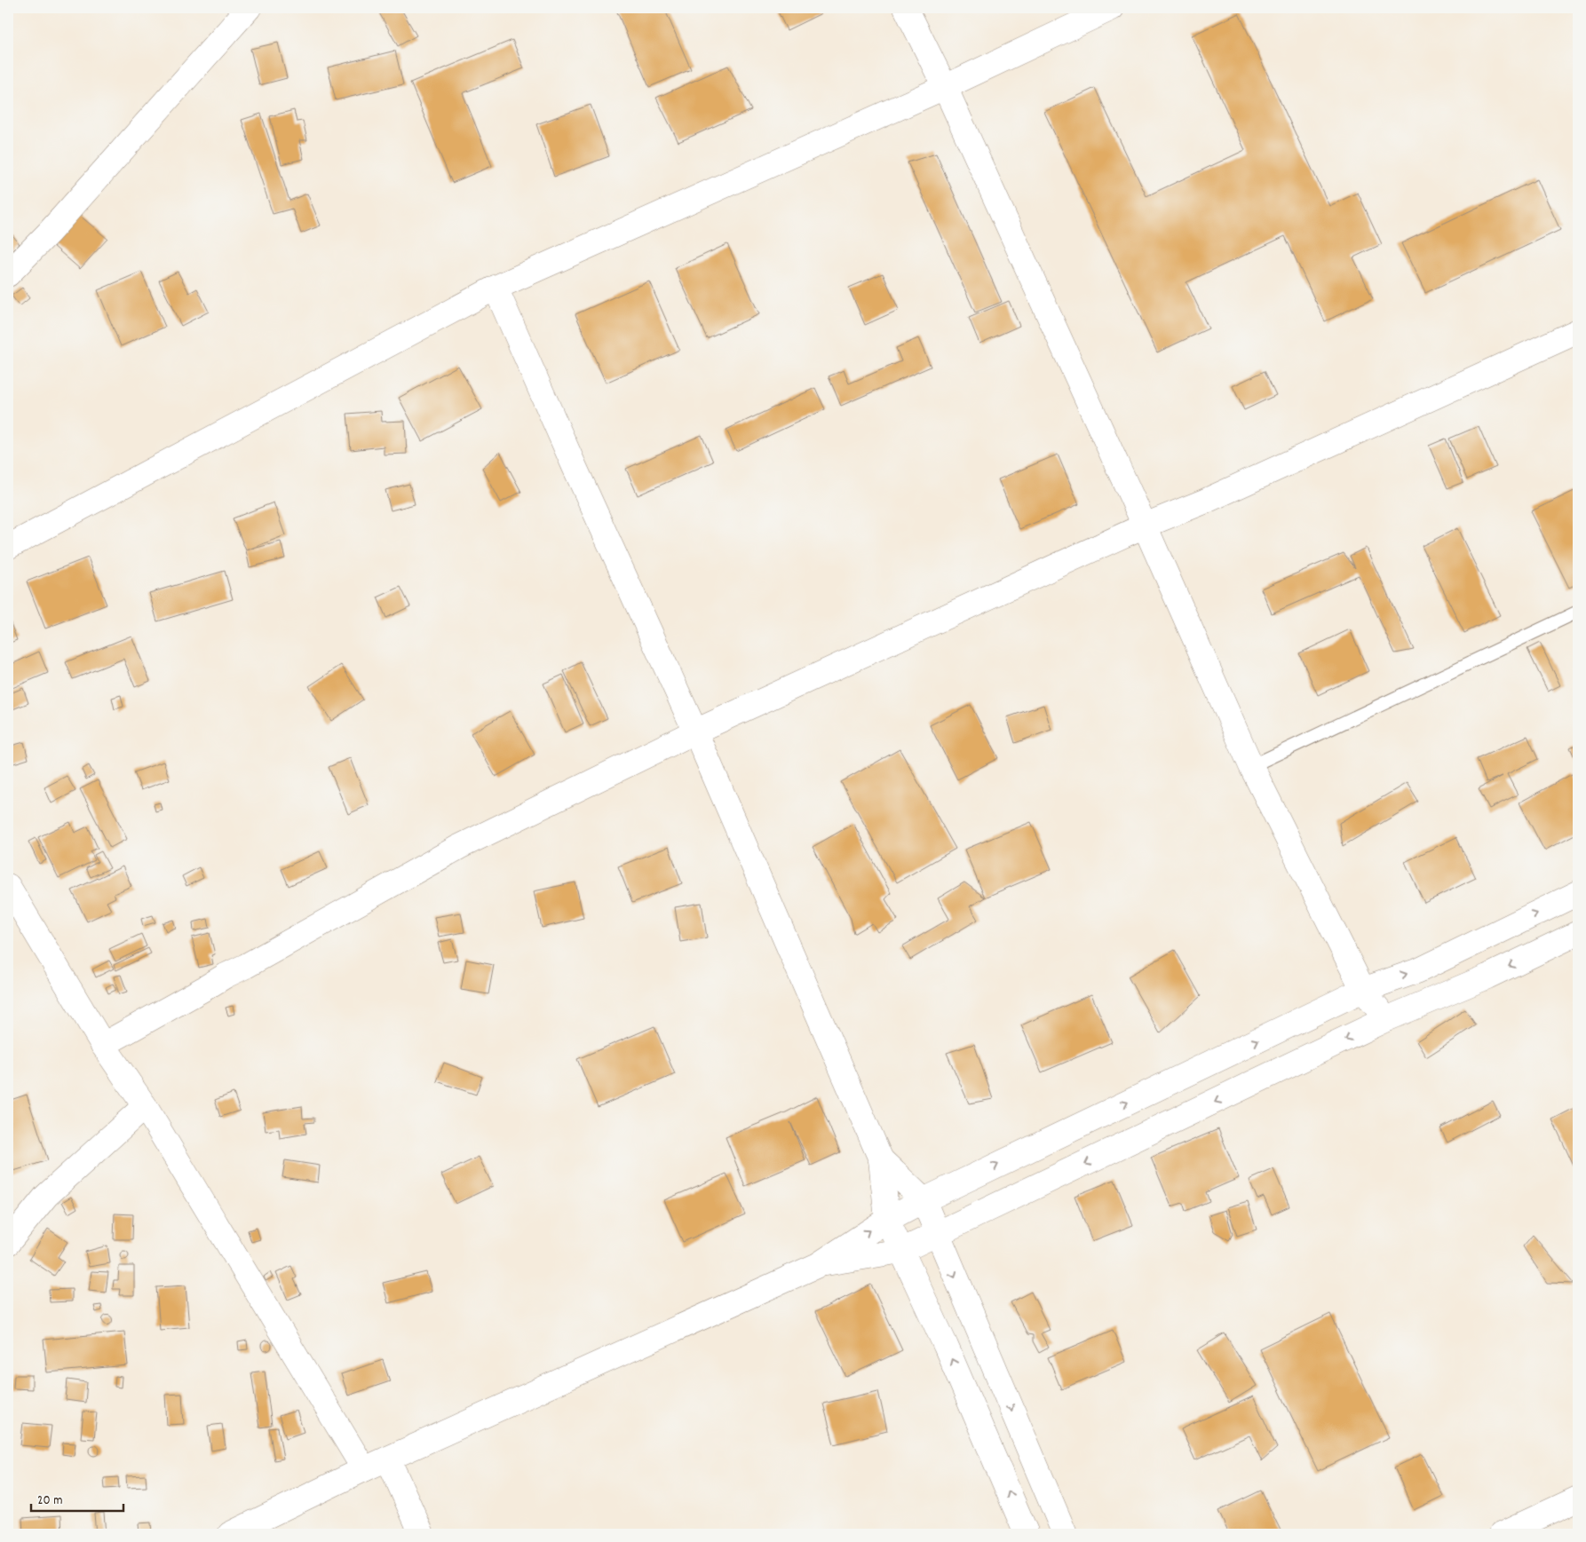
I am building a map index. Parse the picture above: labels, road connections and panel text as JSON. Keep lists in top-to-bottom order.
{
  "scale_bar": "20 m"
}
